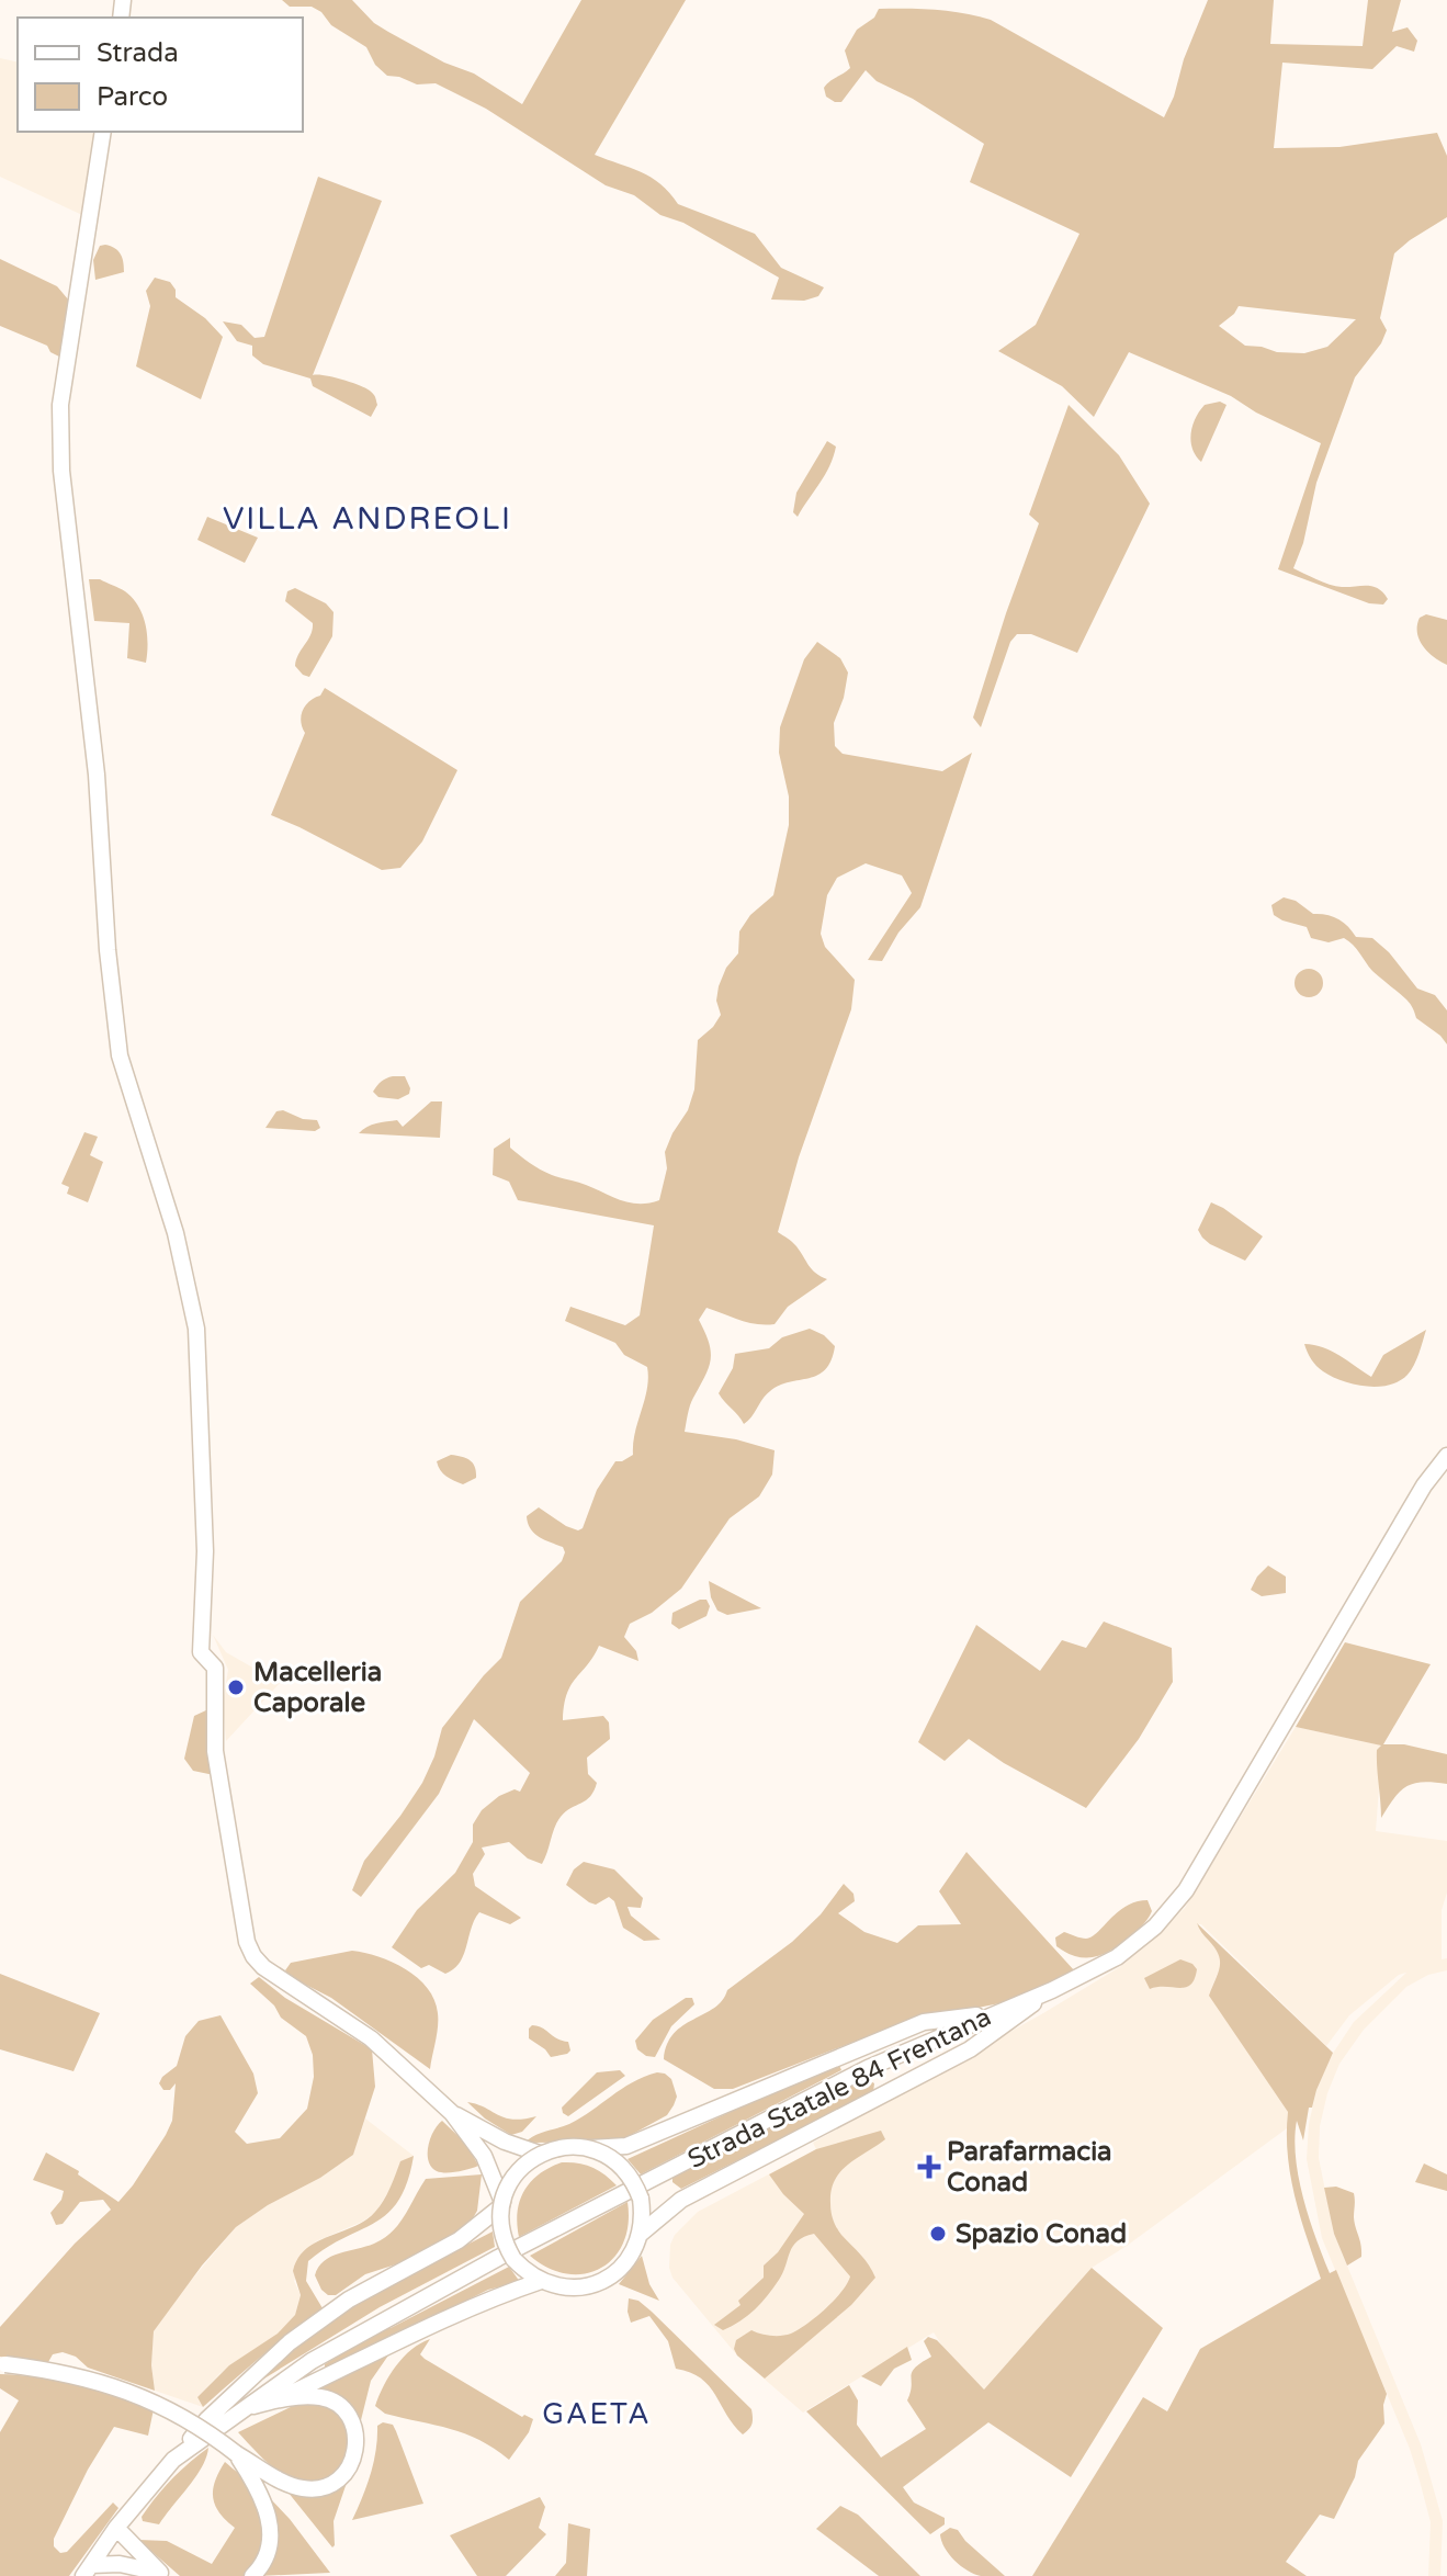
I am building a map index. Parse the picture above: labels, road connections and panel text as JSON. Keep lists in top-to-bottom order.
{
  "streets": {
    "main road": ["Strada Statale 84 Frentana"]
  },
  "districts": ["VILLA ANDREOLI", "GAETA"],
  "places": {
    "other": ["Macelleria Caporale", "Spazio Conad"],
    "health": ["Parafarmacia Conad"]
  },
  "legend": ["Strada", "Parco"]
}
